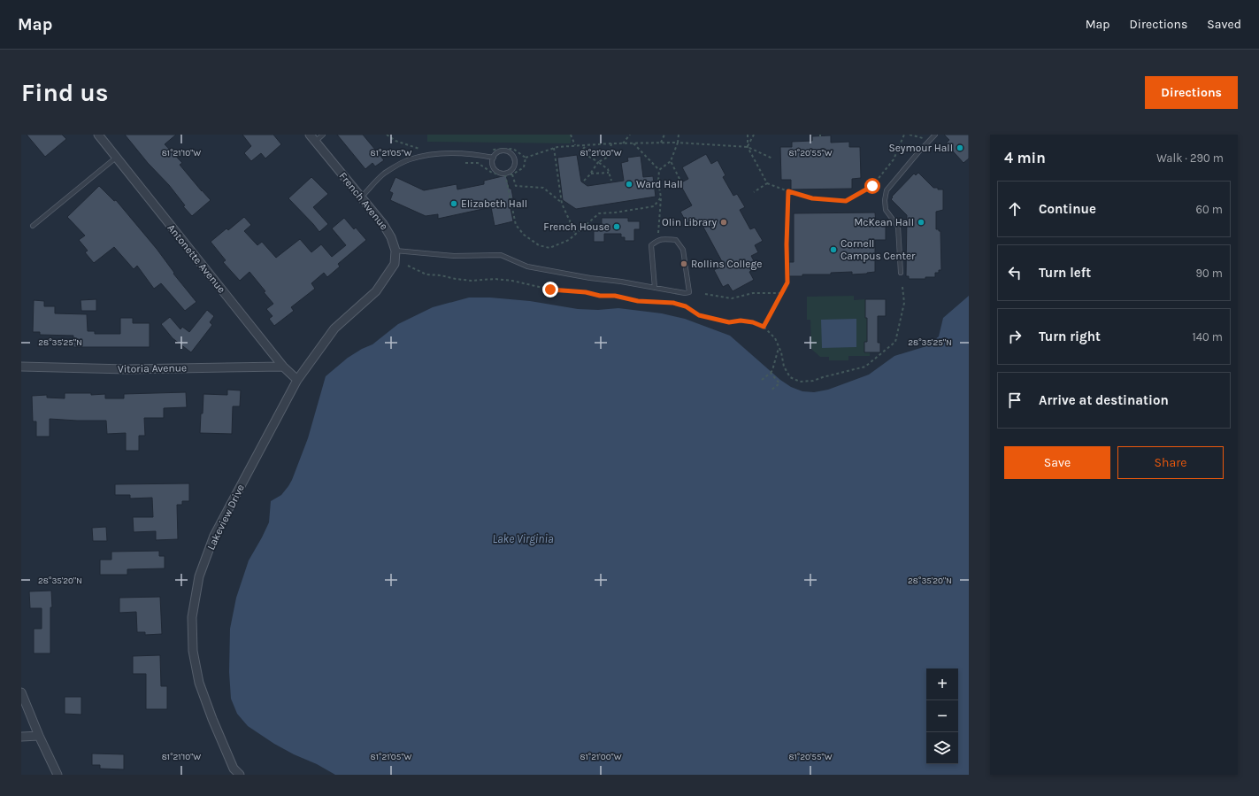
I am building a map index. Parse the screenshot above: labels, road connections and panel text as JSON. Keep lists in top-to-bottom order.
{
  "streets": {
    "street": [
      "French Avenue",
      "Antonette Avenue",
      "Vitoria Avenue",
      "Lakeview Drive"
    ]
  },
  "crossings": [
    ["French Avenue", "Lakeview Drive"],
    ["Antonette Avenue", "Vitoria Avenue"],
    ["Antonette Avenue", "Lakeview Drive"]
  ],
  "water": ["Lake Virginia"],
  "places": [
    "Seymour Hall",
    "Ward Hall",
    "Elizabeth Hall",
    "Olin Library",
    "McKean Hall",
    "French House",
    "Cornell Campus Center",
    "Rollins College"
  ],
  "page": {
    "header": "Map",
    "nav": ["Map", "Directions", "Saved"],
    "buttons": [
      "Directions",
      ["Save", "Share"]
    ],
    "title": "Find us",
    "heading": ["4 min", "Walk · 290 m"],
    "list": [
      ["Continue", "60 m"],
      ["Turn left", "90 m"],
      ["Turn right", "140 m"],
      "Arrive at destination"
    ],
    "map_buttons": ["+", "−"]
  },
  "coordinates": [
    "81°21'10\"W",
    "81°21'05\"W",
    "81°21'00\"W",
    "81°20'55\"W",
    "28°35'25\"N",
    "28°35'20\"N"
  ]
}
